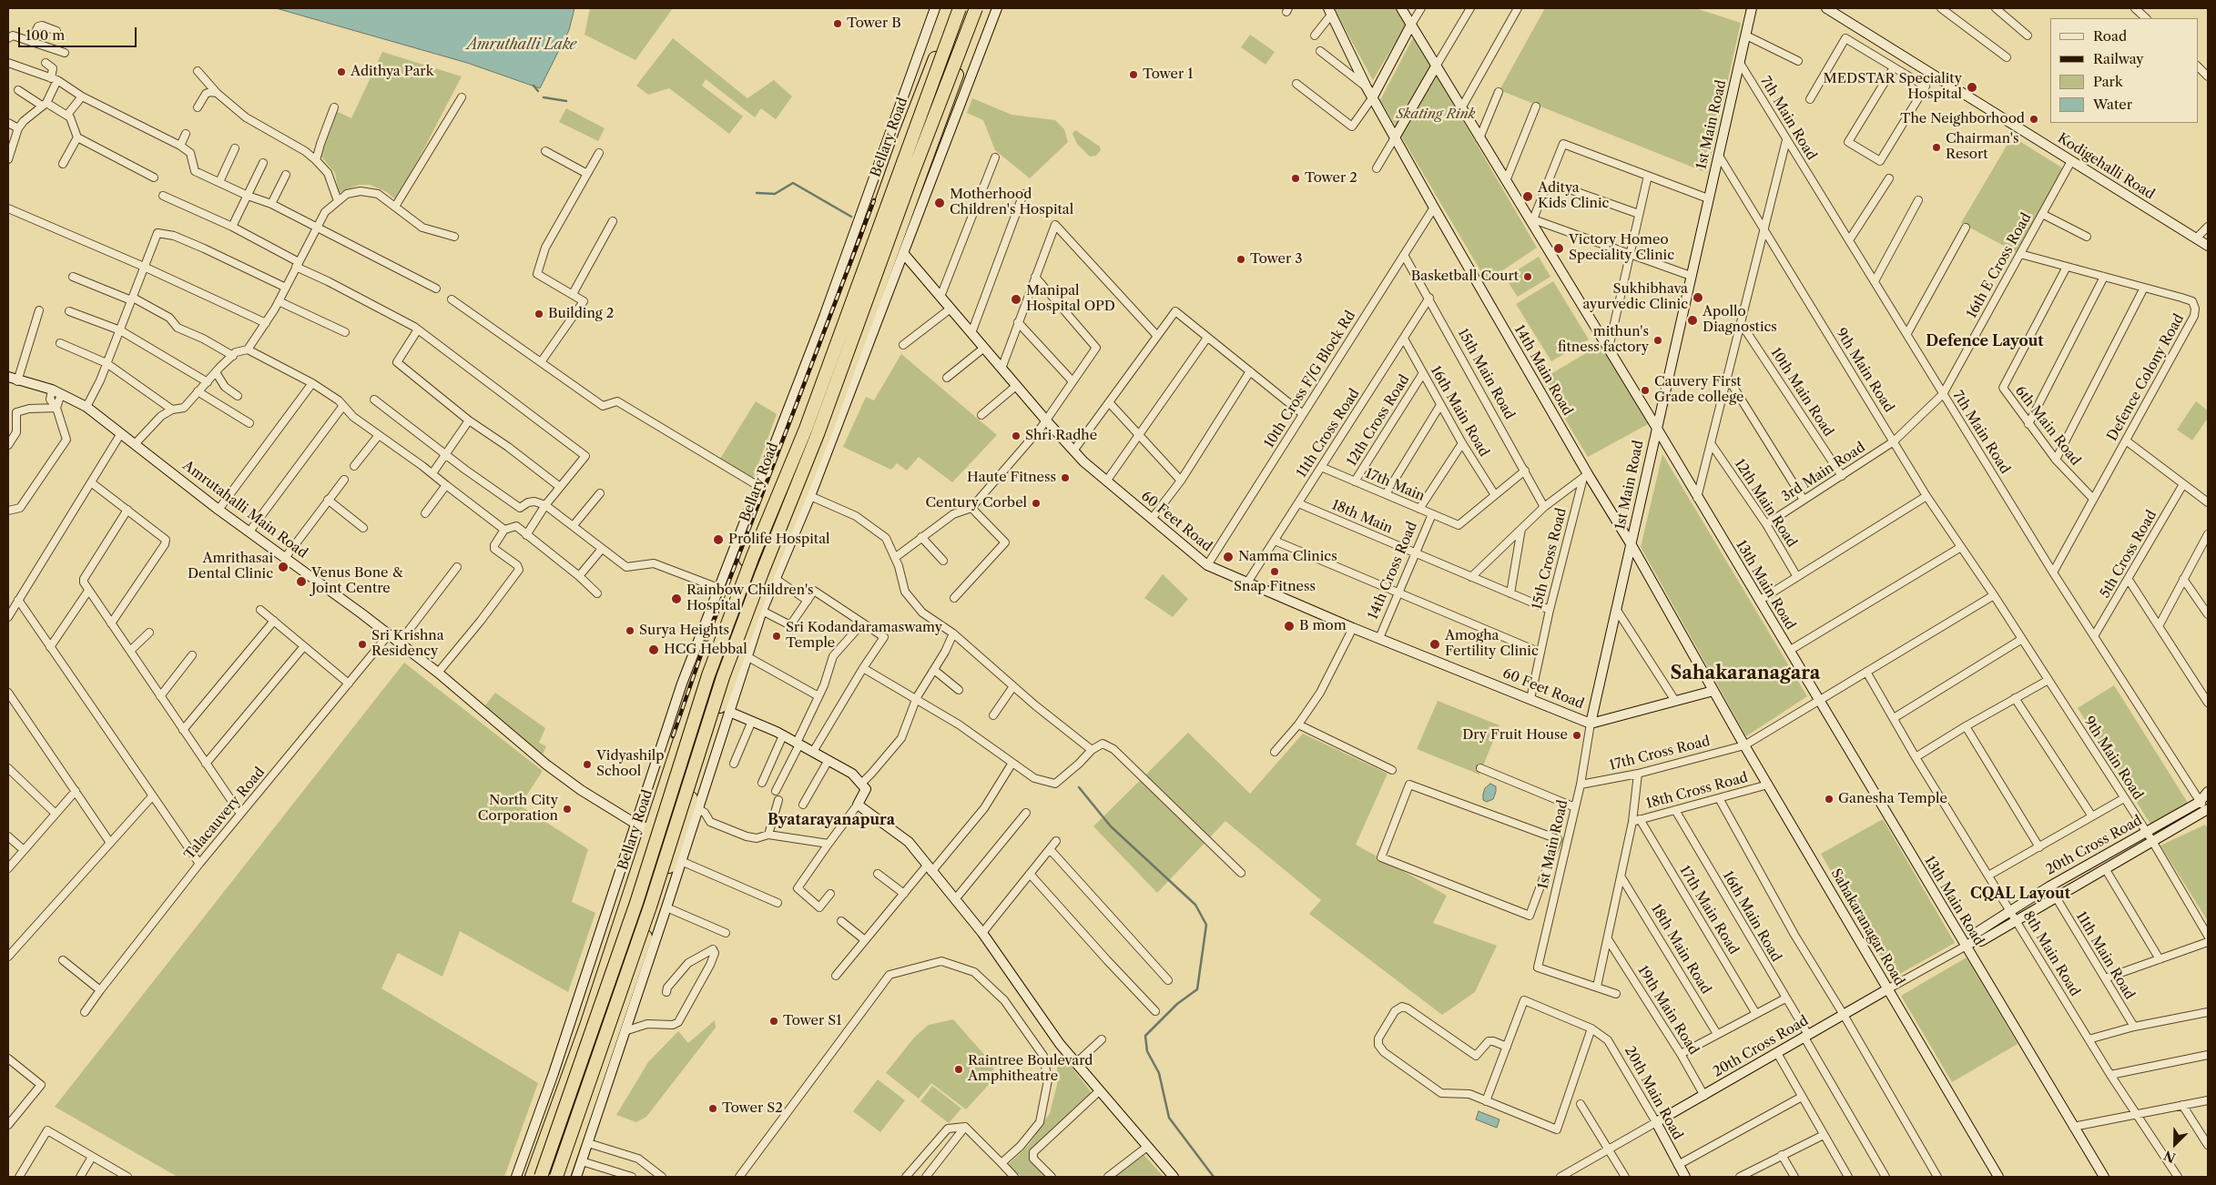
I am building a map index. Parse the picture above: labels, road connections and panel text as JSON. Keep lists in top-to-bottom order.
{
  "streets": {
    "highway": ["Bellary Road"],
    "street": [
      "7th Main Road",
      "1st Main Road",
      "Kodigehalli Road",
      "16th E Cross Road",
      "14th Main Road",
      "9th Main Road",
      "15th Main Road",
      "Defence Colony Road",
      "10th Cross F/G Block Rd",
      "10th Main Road",
      "16th Main Road",
      "12th Cross Road",
      "6th Main Road",
      "11th Cross Road",
      "3rd Main Road",
      "17th Main",
      "12th Main Road",
      "Amrutahalli Main Road",
      "18th Main",
      "60 Feet Road",
      "5th Cross Road",
      "15th Cross Road",
      "14th Cross Road",
      "13th Main Road",
      "17th Cross Road",
      "18th Cross Road",
      "Talacauvery Road",
      "20th Cross Road",
      "17th Main Road",
      "Sahakaranagar Road",
      "18th Main Road",
      "8th Main Road",
      "11th Main Road",
      "19th Main Road",
      "20th Main Road"
    ]
  },
  "crossings": [
    ["7th Main Road", "1st Main Road"],
    ["7th Main Road", "16th E Cross Road"],
    ["7th Main Road", "Defence Colony Road"],
    ["7th Main Road", "5th Cross Road"],
    ["7th Main Road", "20th Cross Road"],
    ["1st Main Road", "14th Main Road"],
    ["1st Main Road", "9th Main Road"],
    ["1st Main Road", "60 Feet Road"],
    ["1st Main Road", "13th Main Road"],
    ["1st Main Road", "17th Cross Road"],
    ["1st Main Road", "Sahakaranagar Road"],
    ["Bellary Road", "Amrutahalli Main Road"],
    ["Kodigehalli Road", "16th E Cross Road"],
    ["16th E Cross Road", "9th Main Road"],
    ["16th E Cross Road", "Defence Colony Road"],
    ["16th E Cross Road", "3rd Main Road"],
    ["14th Main Road", "10th Cross F/G Block Rd"],
    ["14th Main Road", "15th Cross Road"],
    ["14th Main Road", "Sahakaranagar Road"],
    ["9th Main Road", "3rd Main Road"],
    ["9th Main Road", "20th Cross Road"],
    ["15th Main Road", "10th Cross F/G Block Rd"],
    ["15th Main Road", "11th Cross Road"],
    ["Defence Colony Road", "6th Main Road"],
    ["10th Cross F/G Block Rd", "60 Feet Road"],
    ["10th Main Road", "3rd Main Road"],
    ["16th Main Road", "12th Cross Road"],
    ["16th Main Road", "11th Cross Road"],
    ["16th Main Road", "17th Main"],
    ["16th Main Road", "14th Cross Road"],
    ["16th Main Road", "18th Cross Road"],
    ["16th Main Road", "20th Cross Road"],
    ["12th Cross Road", "17th Main"],
    ["11th Cross Road", "17th Main"],
    ["11th Cross Road", "18th Main"],
    ["11th Cross Road", "60 Feet Road"],
    ["3rd Main Road", "12th Main Road"],
    ["17th Main", "14th Cross Road"],
    ["Amrutahalli Main Road", "Talacauvery Road"],
    ["18th Main", "15th Cross Road"],
    ["18th Main", "14th Cross Road"],
    ["60 Feet Road", "15th Cross Road"],
    ["60 Feet Road", "14th Cross Road"],
    ["13th Main Road", "17th Cross Road"],
    ["13th Main Road", "20th Cross Road"],
    ["17th Cross Road", "Sahakaranagar Road"],
    ["18th Cross Road", "17th Main Road"],
    ["18th Cross Road", "Sahakaranagar Road"],
    ["20th Cross Road", "Sahakaranagar Road"],
    ["20th Cross Road", "8th Main Road"],
    ["20th Cross Road", "11th Main Road"],
    ["20th Cross Road", "19th Main Road"],
    ["20th Cross Road", "20th Main Road"]
  ],
  "districts": [
    "Defence Layout",
    "Sahakaranagara",
    "Byatarayanapura",
    "CQAL Layout"
  ],
  "water": ["Amruthalli Lake"],
  "parks": ["Skating Rink"],
  "places": [
    "Tower B",
    "Adithya Park",
    "Tower 1",
    "MEDSTAR Speciality Hospital",
    "The Neighborhood",
    "Chairman's Resort",
    "Tower 2",
    "Aditya Kids Clinic",
    "Motherhood Children's Hospital",
    "Victory Homeo Speciality Clinic",
    "Tower 3",
    "Basketball Court",
    "Sukhibhava ayurvedic Clinic",
    "Manipal Hospital OPD",
    "Building 2",
    "Apollo Diagnostics",
    "mithun's fitness factory",
    "Cauvery First Grade college",
    "Shri Radhe",
    "Haute Fitness",
    "Century Corbel",
    "Prolife Hospital",
    "Namma Clinics",
    "Amrithasai Dental Clinic",
    "Snap Fitness",
    "Venus Bone & Joint Centre",
    "Rainbow Children's Hospital",
    "B mom",
    "Surya Heights",
    "Sri Kodandaramaswamy Temple",
    "Sri Krishna Residency",
    "Amogha Fertility Clinic",
    "HCG Hebbal",
    "Dry Fruit House",
    "Vidyashilp School",
    "Ganesha Temple",
    "North City Corporation",
    "Tower S1",
    "Raintree Boulevard Amphitheatre",
    "Tower S2"
  ],
  "legend": [
    "Road",
    "Railway",
    "Park",
    "Water"
  ],
  "scale_bar": "100 m",
  "north": "bottom left"
}
